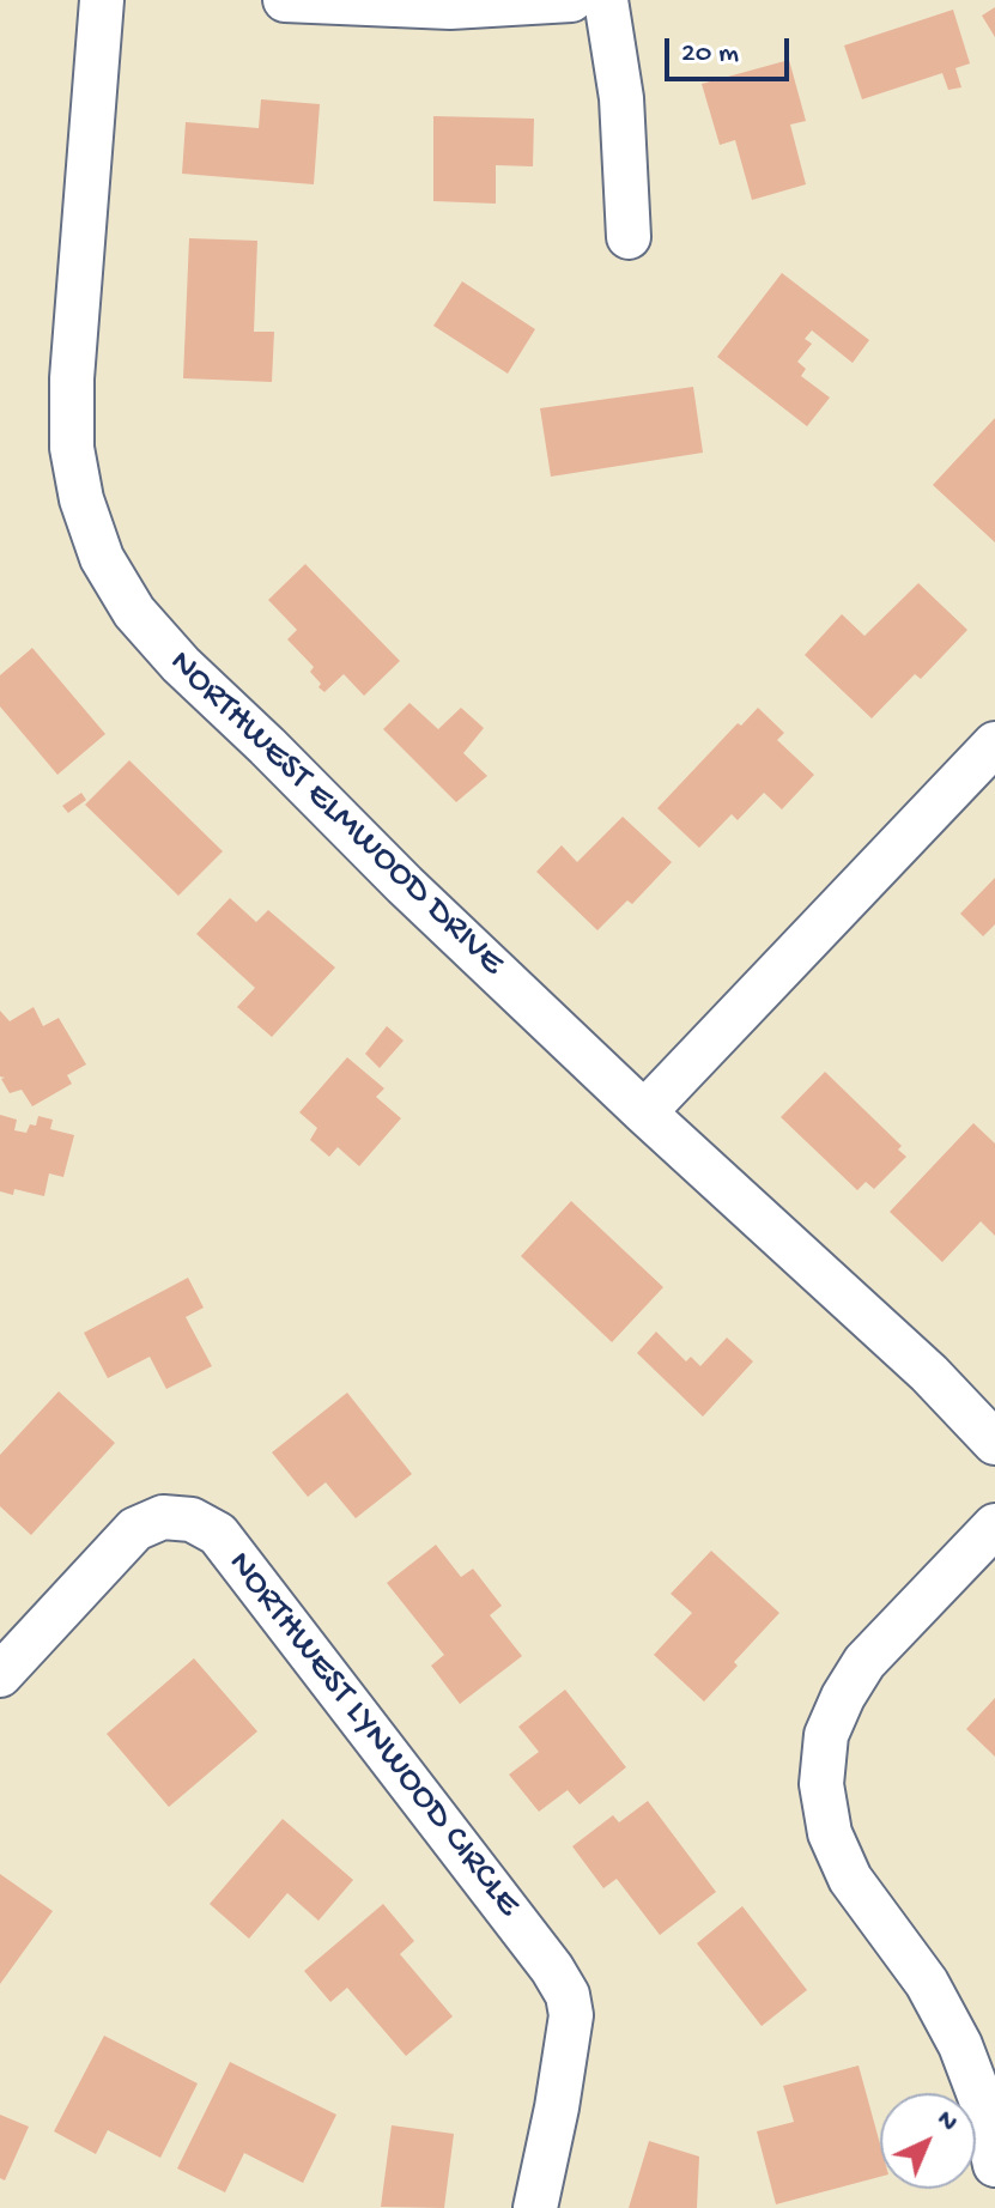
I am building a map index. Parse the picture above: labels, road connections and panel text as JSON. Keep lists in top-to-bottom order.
{
  "streets": {
    "street": ["NORTHWEST ELMWOOD DRIVE", "NORTHWEST LYNWOOD CIRCLE"]
  },
  "scale_bar": "20 m",
  "north": "top right"
}
